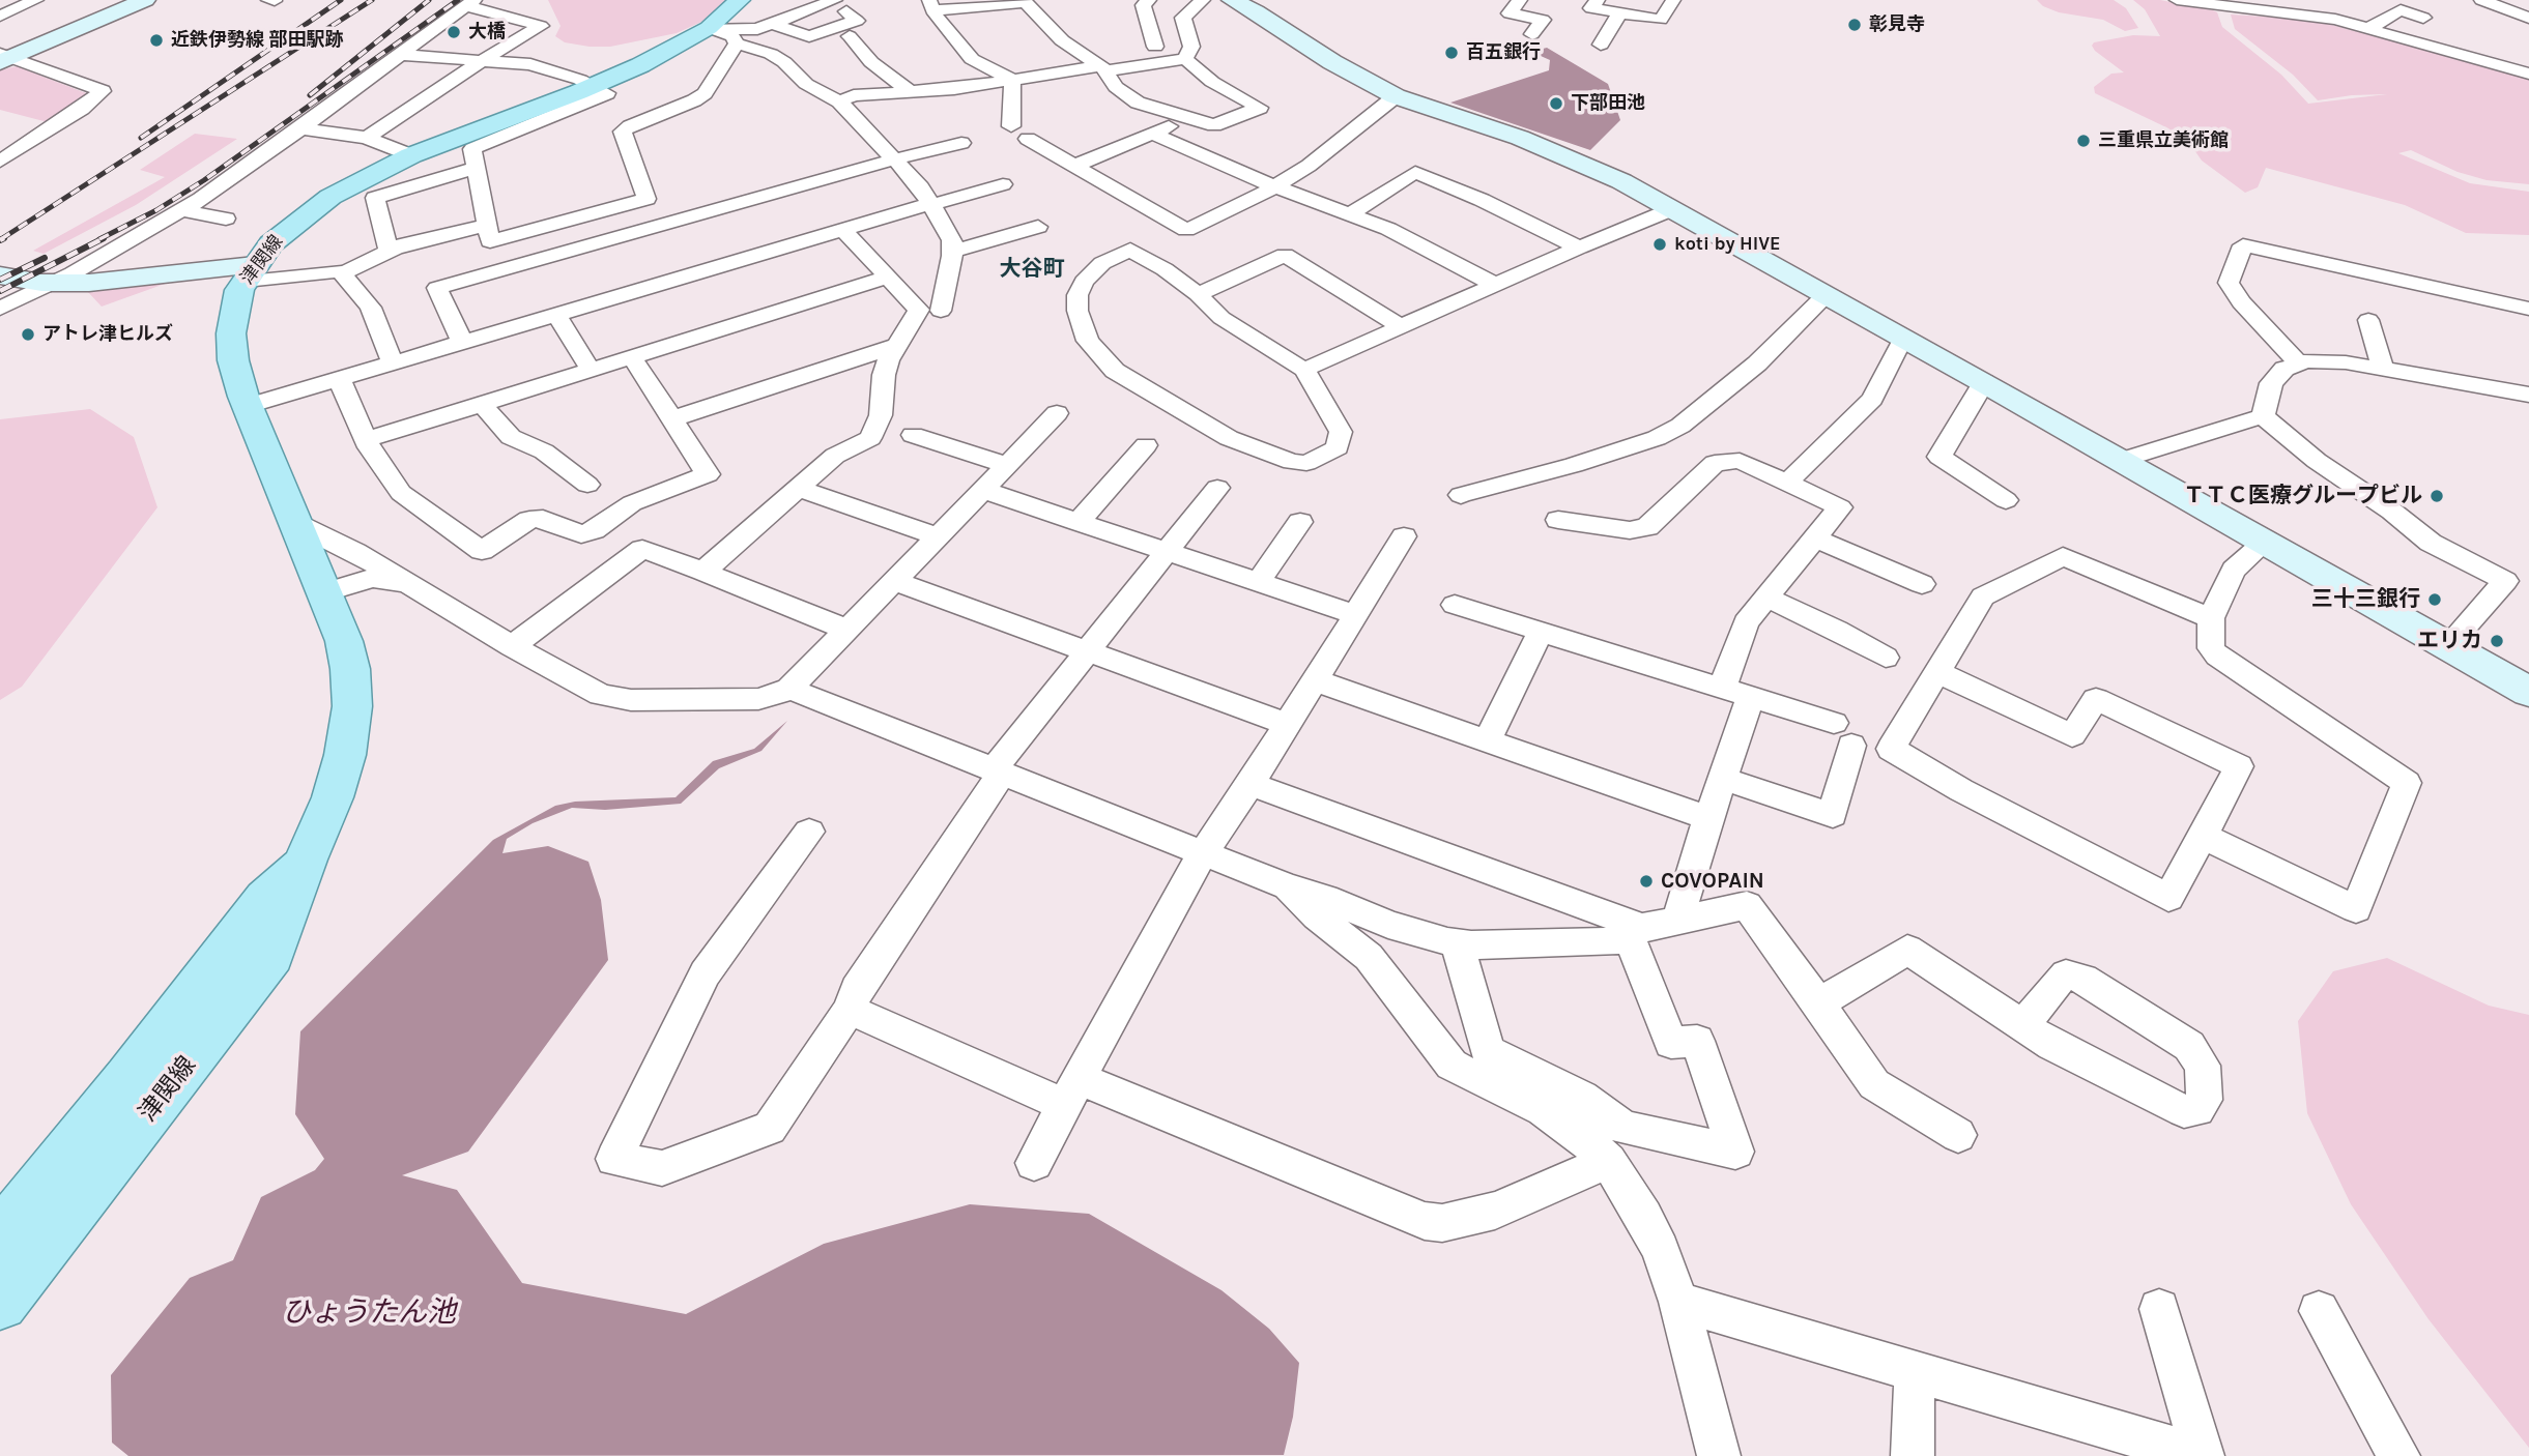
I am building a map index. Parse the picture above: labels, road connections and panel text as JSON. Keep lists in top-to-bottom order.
{
  "streets": {
    "main road": ["津関線"]
  },
  "districts": ["大谷町"],
  "water": ["ひょうたん池"],
  "places": [
    "彰見寺",
    "大橋",
    "近鉄伊勢線 部田駅跡",
    "百五銀行",
    "下部田池",
    "三重県立美術館",
    "koti by HIVE",
    "アトレ津ヒルズ",
    "ＴＴＣ医療グループビル",
    "三十三銀行",
    "エリカ",
    "COVOPAIN"
  ]
}
